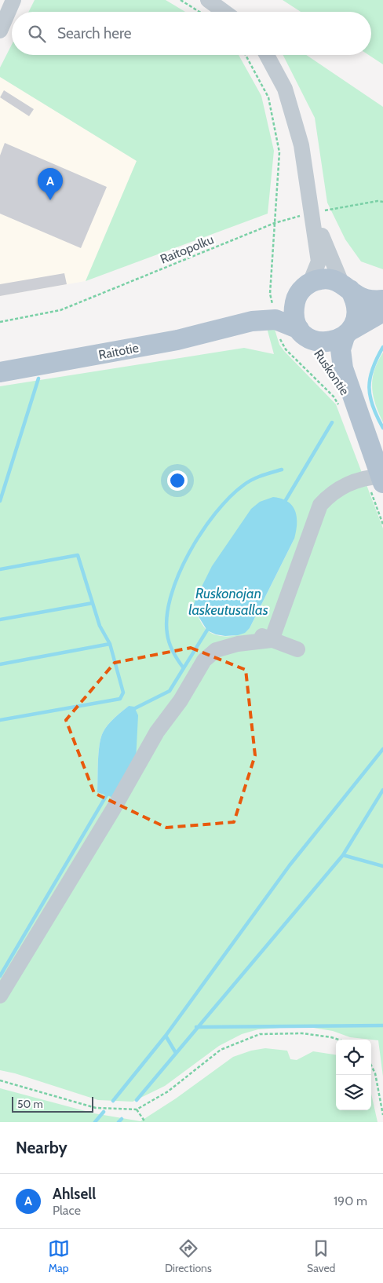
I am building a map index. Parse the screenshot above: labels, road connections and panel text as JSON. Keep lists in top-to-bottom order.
{
  "streets": {
    "main road": ["Raitotie", "Ruskontie"],
    "path": ["Raitopolku"]
  },
  "crossings": [
    ["Raitotie", "Ruskontie"]
  ],
  "water": ["Ruskonojan laskeutusallas"],
  "scale_bar": "50 m",
  "page": {
    "search": "Search here",
    "pins": "A",
    "scale": "50 m",
    "heading": "Nearby",
    "list": [
      {
        "mark": "A",
        "name": "Ahlsell",
        "note": "Place",
        "value": "190 m"
      }
    ],
    "nav": ["Map", "Directions", "Saved"]
  }
}
